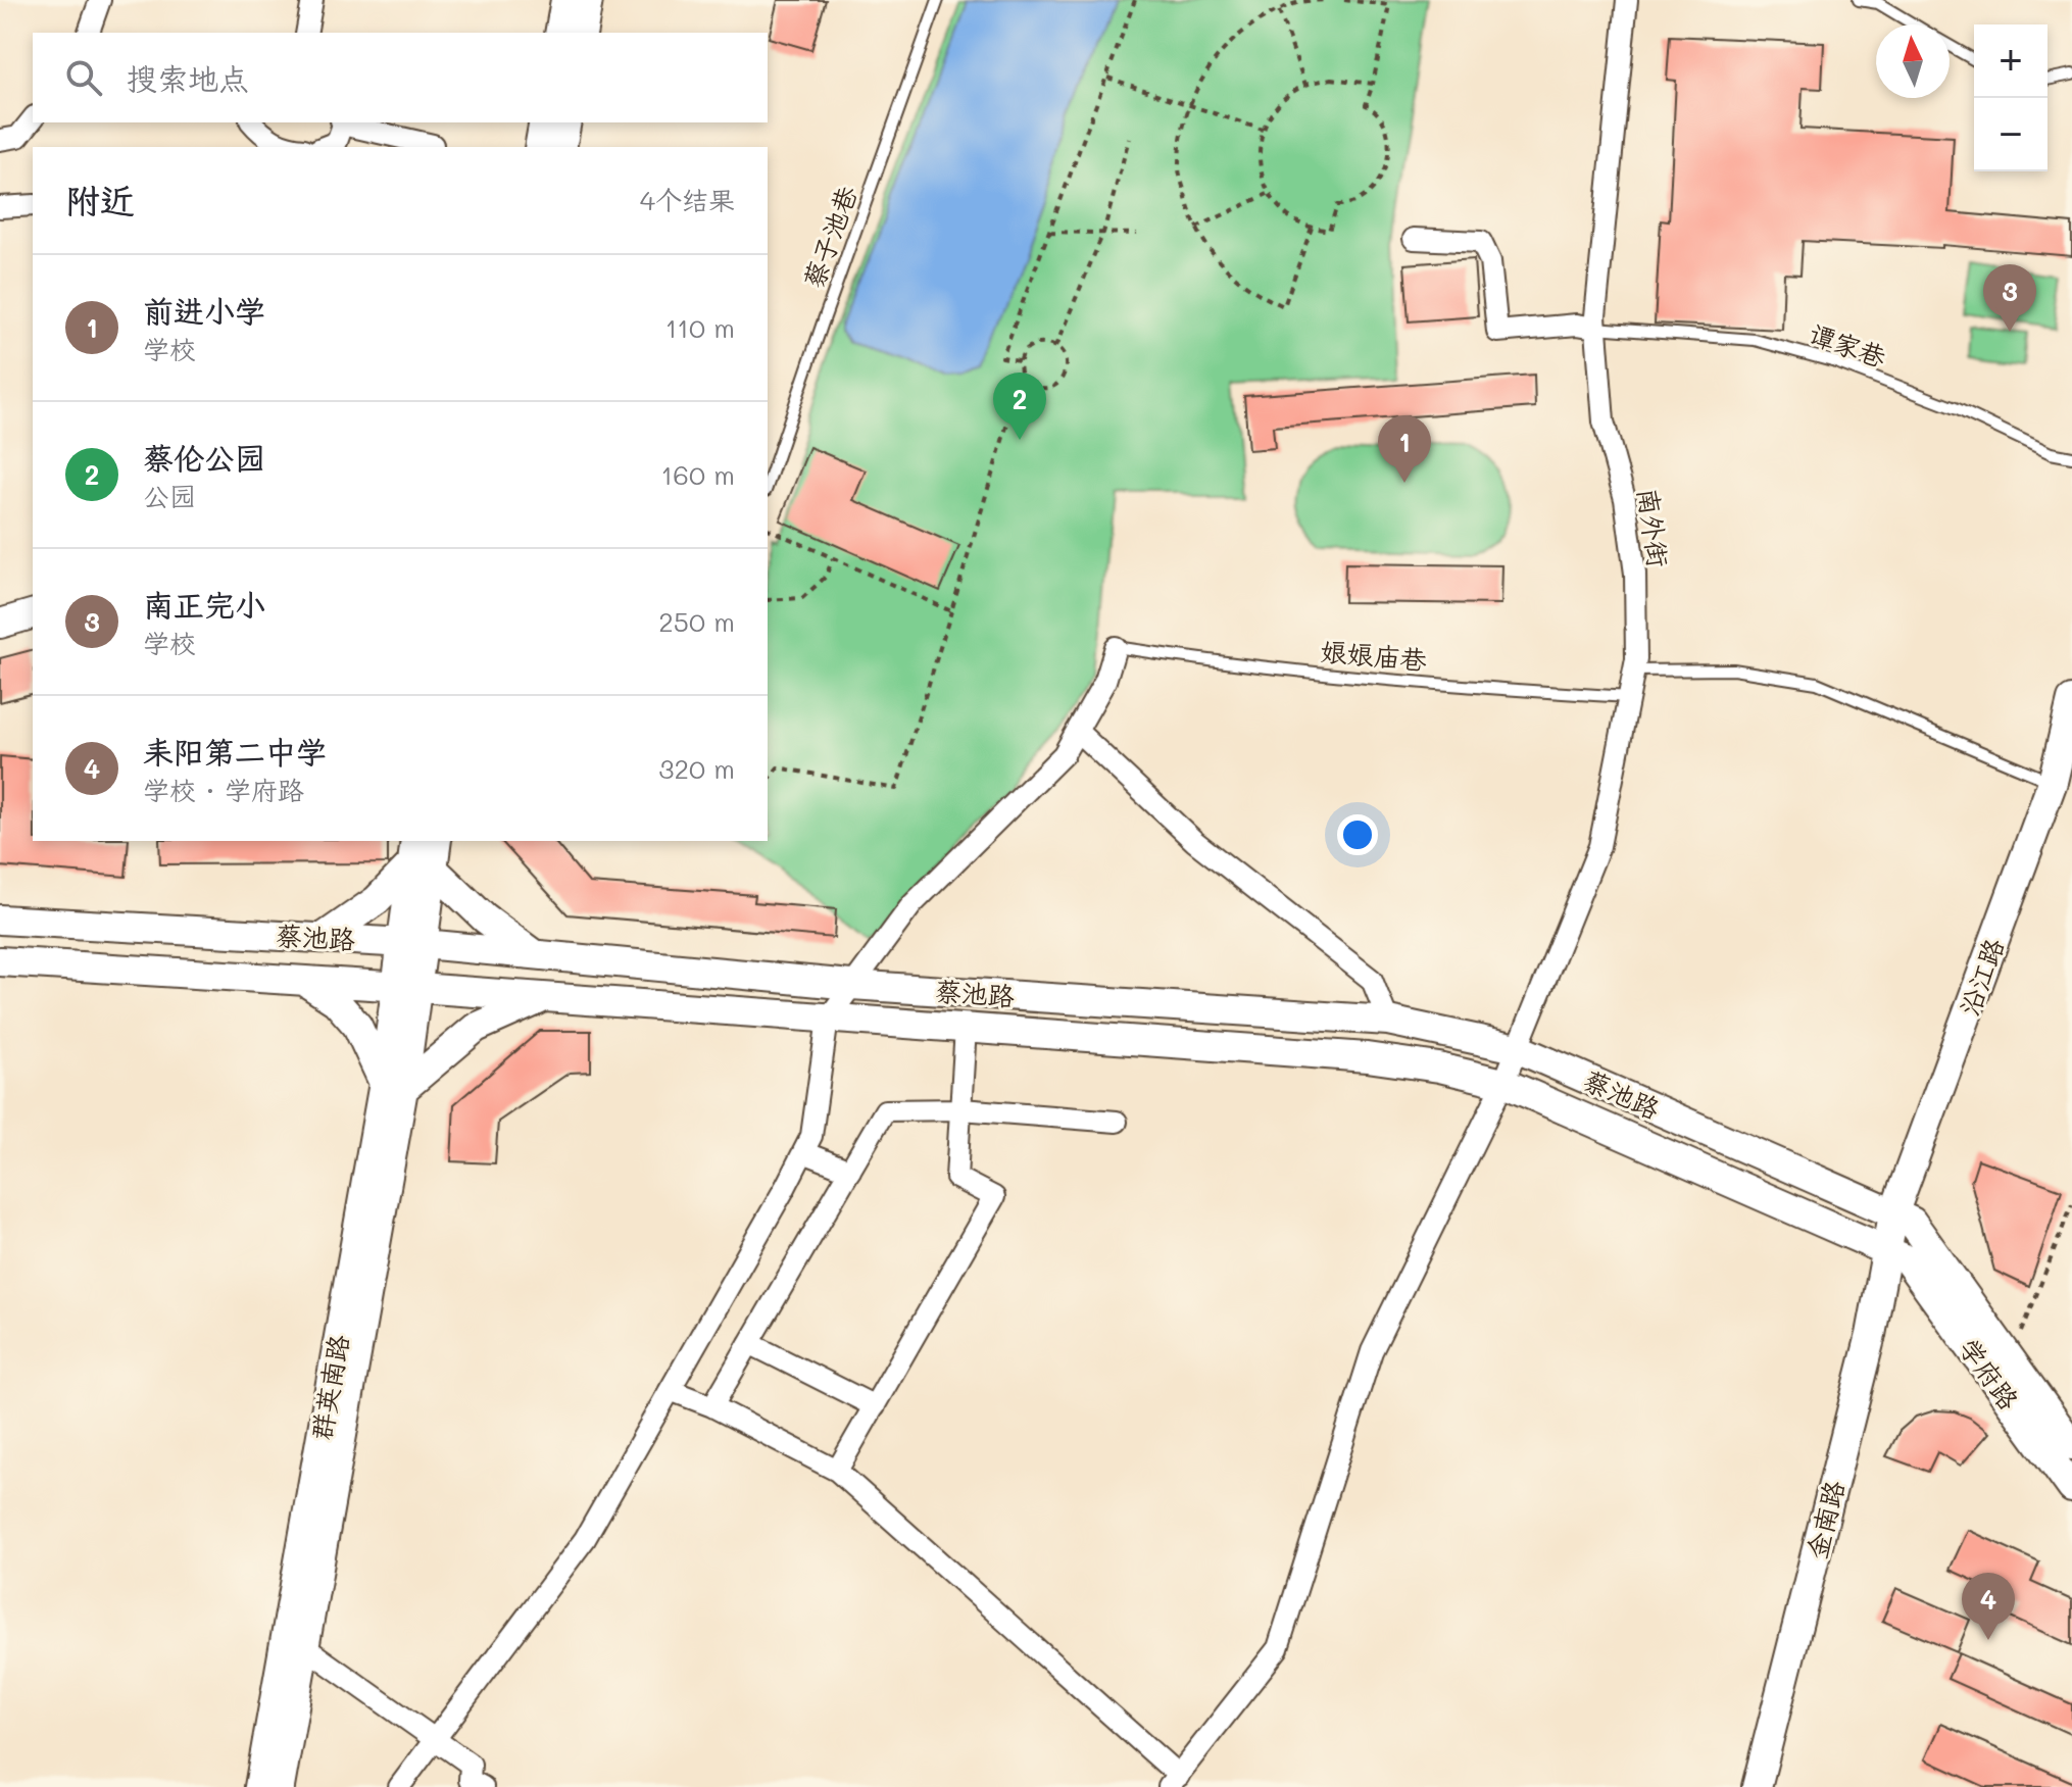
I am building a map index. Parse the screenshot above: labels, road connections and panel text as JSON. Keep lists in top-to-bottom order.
{
  "streets": {
    "street": [
      "南外街",
      "蔡池路",
      "沿江路",
      "学府路",
      "群英南路",
      "金南路"
    ],
    "lane": ["蔡子池巷", "谭家巷", "娘娘庙巷"]
  },
  "crossings": [
    ["谭家巷", "南外街"],
    ["南外街", "娘娘庙巷"],
    ["南外街", "蔡池路"],
    ["蔡池路", "沿江路"],
    ["蔡池路", "学府路"],
    ["蔡池路", "群英南路"],
    ["蔡池路", "金南路"],
    ["沿江路", "学府路"],
    ["沿江路", "金南路"],
    ["学府路", "金南路"]
  ],
  "north": "top",
  "page": {
    "map_buttons": ["+", "−"],
    "search": "搜索地点",
    "heading": ["附近", "4个结果"],
    "list": [
      {
        "mark": "1",
        "name": "前进小学",
        "note": "学校",
        "value": "110 m"
      },
      {
        "mark": "2",
        "name": "蔡伦公园",
        "note": "公园",
        "value": "160 m"
      },
      {
        "mark": "3",
        "name": "南正完小",
        "note": "学校",
        "value": "250 m"
      },
      {
        "mark": "4",
        "name": "耒阳第二中学",
        "note": "学校 · 学府路",
        "value": "320 m"
      }
    ],
    "pins": [
      "3",
      "2",
      "1",
      "4"
    ]
  }
}
